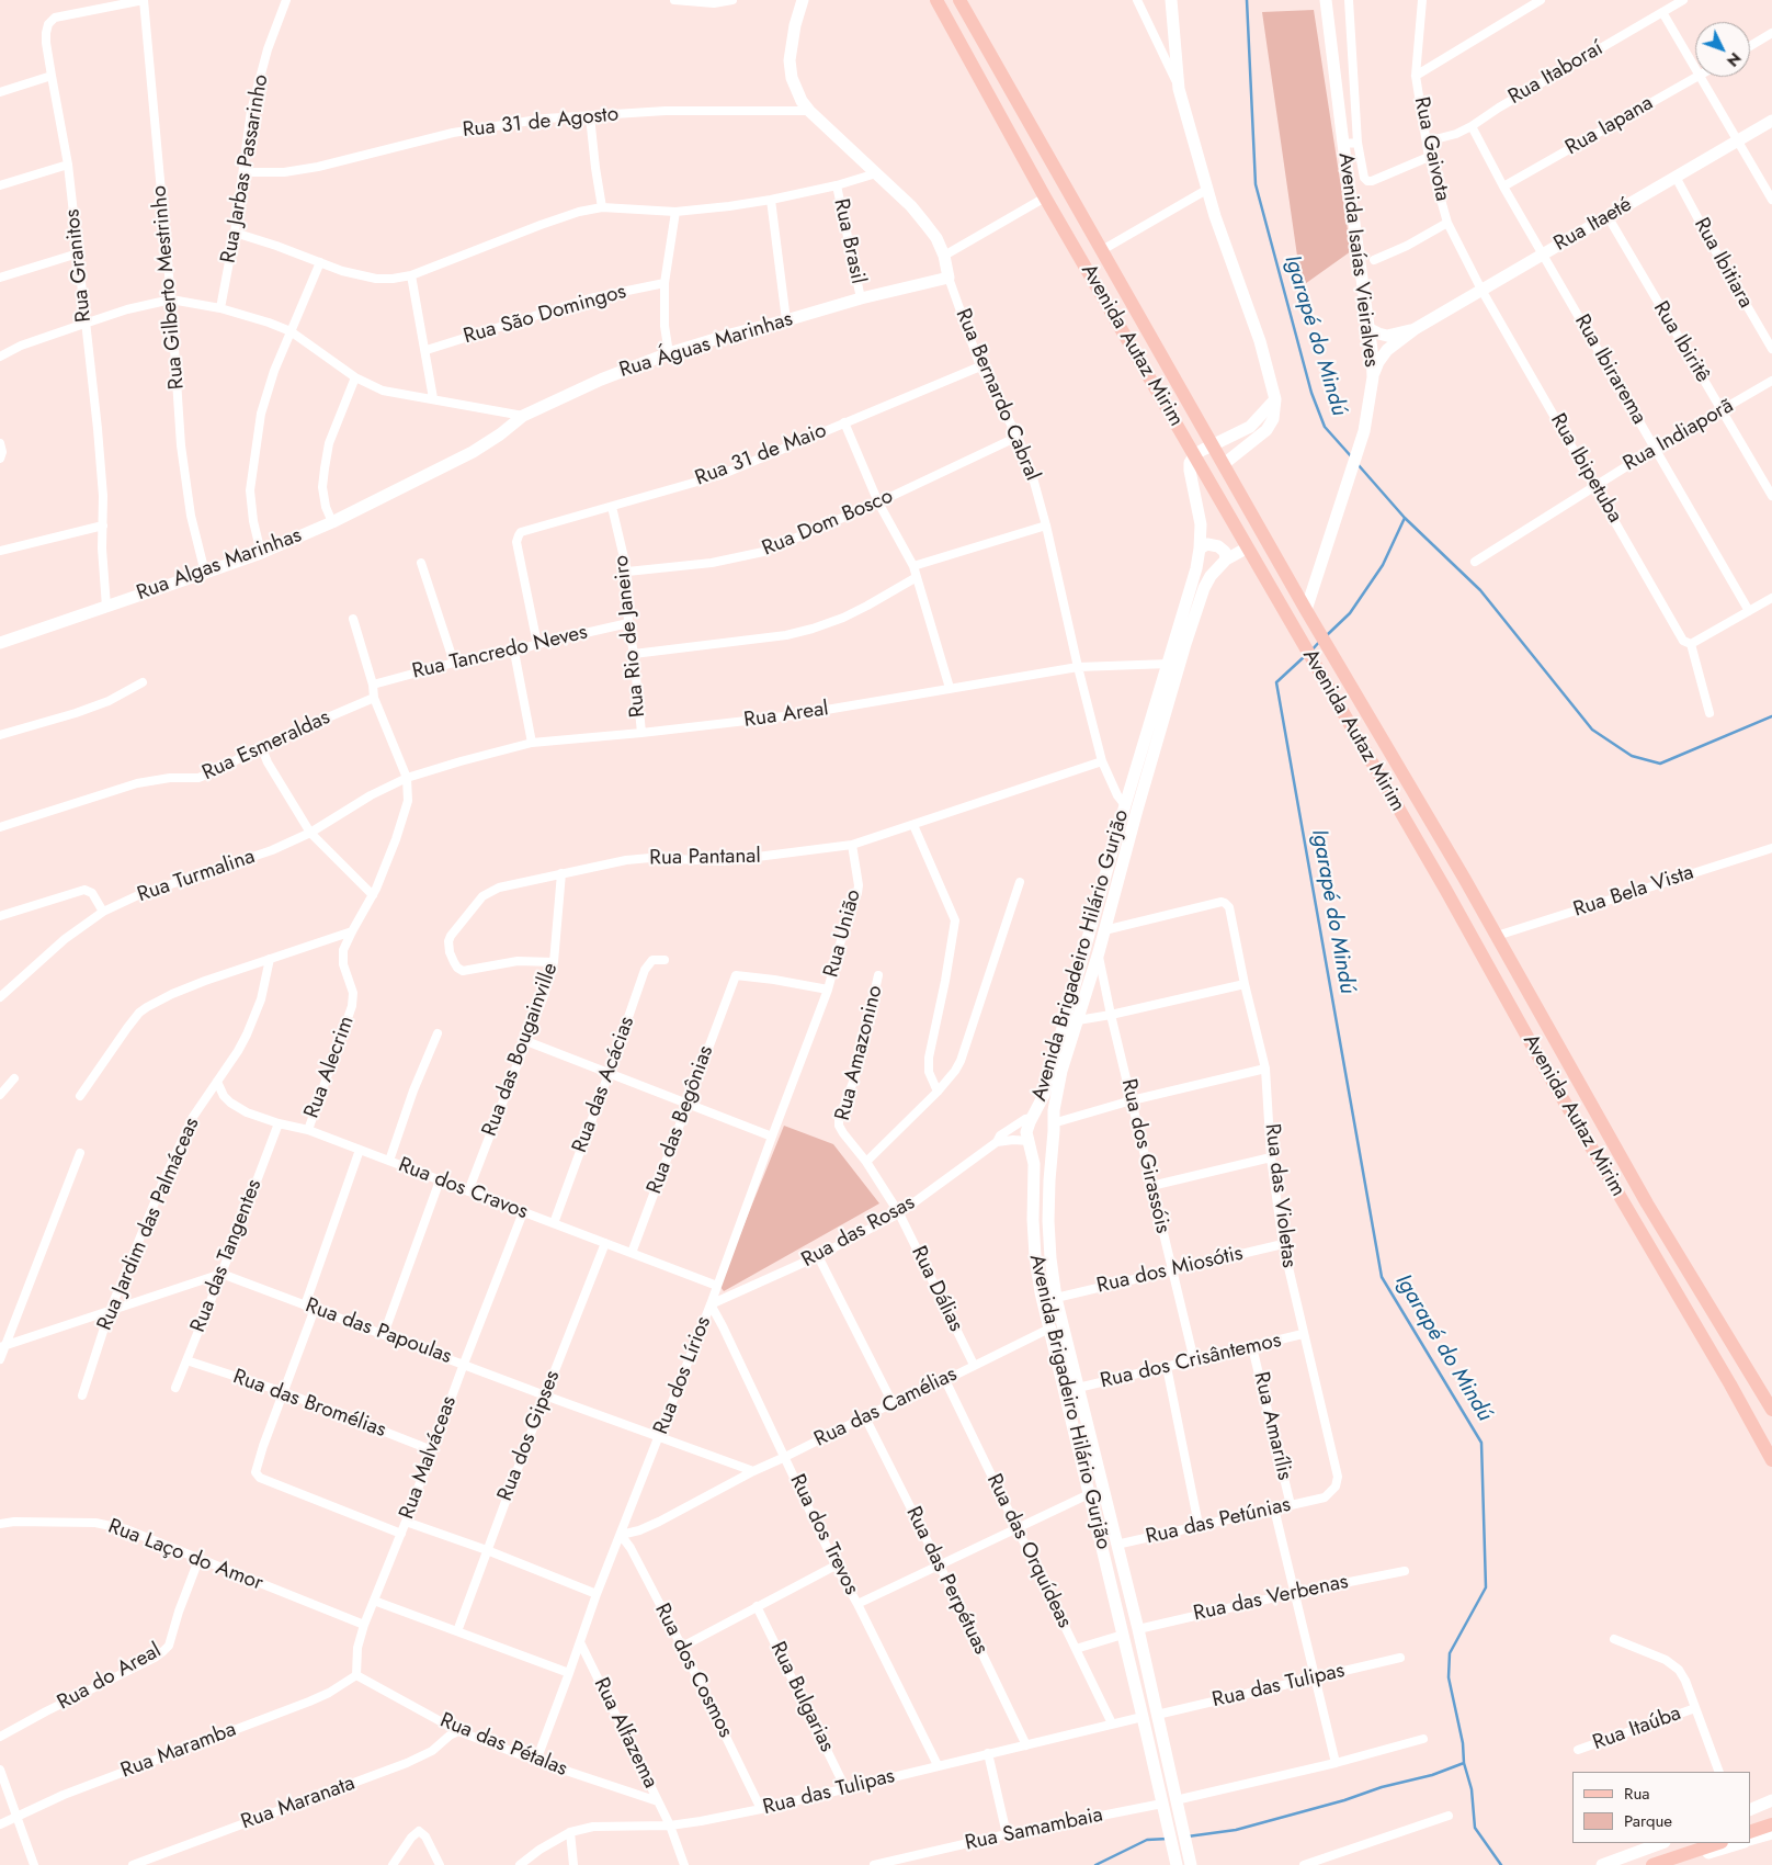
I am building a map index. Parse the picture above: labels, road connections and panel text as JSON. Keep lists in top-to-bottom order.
{
  "streets": {
    "main road": ["Avenida Autaz Mirim"],
    "street": [
      "Rua Itaboraí",
      "Rua 31 de Agosto",
      "Rua Iapana",
      "Rua Gaivota",
      "Rua Jarbas Passarinho",
      "Rua Itaeté",
      "Rua Brasil",
      "Avenida Isaías Vieiralves",
      "Rua Ibitiara",
      "Rua Granitos",
      "Rua Gilberto Mestrinho",
      "Rua São Domingos",
      "Rua Ibiritê",
      "Rua Águas Marinhas",
      "Rua Ibirarema",
      "Rua Bernardo Cabral",
      "Rua Indiaporã",
      "Rua 31 de Maio",
      "Rua Ibipetuba",
      "Rua Dom Bosco",
      "Rua Algas Marinhas",
      "Rua Rio de Janeiro",
      "Rua Tancredo Neves",
      "Rua Areal",
      "Rua Esmeraldas",
      "Rua Pantanal",
      "Rua Turmalina",
      "Rua Bela Vista",
      "Rua União",
      "Avenida Brigadeiro Hilário Gurjão",
      "Rua das Bougainville",
      "Rua Amazonino",
      "Rua Alecrim",
      "Rua das Acácias",
      "Rua das Begônias",
      "Rua dos Girassóis",
      "Rua dos Cravos",
      "Rua das Violetas",
      "Rua Jardim das Palmáceas",
      "Rua das Rosas",
      "Rua das Tangentes",
      "Rua dos Miosótis",
      "Rua Dálias",
      "Rua das Papoulas",
      "Rua dos Crisântemos",
      "Rua dos Lírios",
      "Rua das Bromélias",
      "Rua das Camélias",
      "Rua Amarílis",
      "Rua dos Gipses",
      "Rua Malváceas",
      "Rua das Petúnias",
      "Rua dos Trevos",
      "Rua das Orquídeas",
      "Rua Laço do Amor",
      "Rua das Perpétuas",
      "Rua das Verbenas",
      "Rua dos Cosmos",
      "Rua do Areal",
      "Rua das Tulipas",
      "Rua Bulgarias",
      "Rua Itaúba",
      "Rua Alfazema",
      "Rua das Pétalas",
      "Rua Maramba",
      "Rua Maranata",
      "Rua Samambaia"
    ]
  },
  "crossings": [
    ["Rua Itaboraí", "Rua Gaivota"],
    ["Rua Itaboraí", "Rua Ibirarema"],
    ["Rua 31 de Agosto", "Rua Jarbas Passarinho"],
    ["Rua 31 de Agosto", "Rua Bernardo Cabral"],
    ["Rua Iapana", "Rua Ibirarema"],
    ["Rua Gaivota", "Rua Itaeté"],
    ["Rua Gaivota", "Rua Ibipetuba"],
    ["Rua Itaeté", "Avenida Isaías Vieiralves"],
    ["Rua Itaeté", "Rua Ibitiara"],
    ["Rua Itaeté", "Rua Ibiritê"],
    ["Rua Itaeté", "Rua Ibirarema"],
    ["Rua Itaeté", "Rua Ibipetuba"],
    ["Rua Brasil", "Rua Águas Marinhas"],
    ["Avenida Isaías Vieiralves", "Avenida Autaz Mirim"],
    ["Rua Granitos", "Rua Gilberto Mestrinho"],
    ["Rua Granitos", "Rua Algas Marinhas"],
    ["Rua Gilberto Mestrinho", "Rua Algas Marinhas"],
    ["Rua Ibiritê", "Rua Indiaporã"],
    ["Rua Águas Marinhas", "Rua Bernardo Cabral"],
    ["Rua Águas Marinhas", "Rua Algas Marinhas"],
    ["Avenida Autaz Mirim", "Rua Bela Vista"],
    ["Avenida Autaz Mirim", "Avenida Brigadeiro Hilário Gurjão"],
    ["Rua Ibirarema", "Rua Indiaporã"],
    ["Rua Bernardo Cabral", "Rua 31 de Maio"],
    ["Rua Bernardo Cabral", "Rua Dom Bosco"],
    ["Rua Bernardo Cabral", "Rua Areal"],
    ["Rua Bernardo Cabral", "Rua Pantanal"],
    ["Rua Bernardo Cabral", "Avenida Brigadeiro Hilário Gurjão"],
    ["Rua Indiaporã", "Rua Ibipetuba"],
    ["Rua 31 de Maio", "Rua Rio de Janeiro"],
    ["Rua 31 de Maio", "Rua Tancredo Neves"],
    ["Rua Dom Bosco", "Rua Rio de Janeiro"],
    ["Rua Rio de Janeiro", "Rua Tancredo Neves"],
    ["Rua Rio de Janeiro", "Rua Areal"],
    ["Rua Areal", "Rua Turmalina"],
    ["Rua Areal", "Avenida Brigadeiro Hilário Gurjão"],
    ["Rua Pantanal", "Rua União"],
    ["Rua Pantanal", "Rua das Bougainville"],
    ["Rua União", "Rua das Begônias"],
    ["Rua União", "Rua dos Lírios"],
    ["Avenida Brigadeiro Hilário Gurjão", "Rua dos Girassóis"],
    ["Avenida Brigadeiro Hilário Gurjão", "Rua das Violetas"],
    ["Avenida Brigadeiro Hilário Gurjão", "Rua das Rosas"],
    ["Avenida Brigadeiro Hilário Gurjão", "Rua dos Miosótis"],
    ["Avenida Brigadeiro Hilário Gurjão", "Rua dos Crisântemos"],
    ["Avenida Brigadeiro Hilário Gurjão", "Rua das Camélias"],
    ["Avenida Brigadeiro Hilário Gurjão", "Rua das Petúnias"],
    ["Avenida Brigadeiro Hilário Gurjão", "Rua das Verbenas"],
    ["Avenida Brigadeiro Hilário Gurjão", "Rua das Tulipas"],
    ["Avenida Brigadeiro Hilário Gurjão", "Rua Samambaia"],
    ["Rua das Bougainville", "Rua dos Cravos"],
    ["Rua Amazonino", "Rua das Rosas"],
    ["Rua Amazonino", "Rua Dálias"],
    ["Rua Alecrim", "Rua dos Cravos"],
    ["Rua das Acácias", "Rua dos Cravos"],
    ["Rua das Begônias", "Rua dos Cravos"],
    ["Rua das Begônias", "Rua dos Lírios"],
    ["Rua dos Girassóis", "Rua dos Miosótis"],
    ["Rua dos Girassóis", "Rua dos Crisântemos"],
    ["Rua dos Cravos", "Rua Jardim das Palmáceas"],
    ["Rua dos Cravos", "Rua das Tangentes"],
    ["Rua dos Cravos", "Rua dos Lírios"],
    ["Rua dos Cravos", "Rua dos Gipses"],
    ["Rua dos Cravos", "Rua Malváceas"],
    ["Rua das Violetas", "Rua dos Miosótis"],
    ["Rua das Violetas", "Rua dos Crisântemos"],
    ["Rua das Violetas", "Rua das Petúnias"],
    ["Rua das Rosas", "Rua Dálias"],
    ["Rua das Rosas", "Rua dos Lírios"],
    ["Rua das Rosas", "Rua dos Trevos"],
    ["Rua das Tangentes", "Rua das Papoulas"],
    ["Rua das Tangentes", "Rua das Bromélias"],
    ["Rua Dálias", "Rua das Camélias"],
    ["Rua das Papoulas", "Rua dos Lírios"],
    ["Rua das Papoulas", "Rua das Camélias"],
    ["Rua das Papoulas", "Rua dos Gipses"],
    ["Rua das Papoulas", "Rua Malváceas"],
    ["Rua dos Crisântemos", "Rua Amarílis"],
    ["Rua dos Lírios", "Rua das Camélias"],
    ["Rua dos Lírios", "Rua dos Trevos"],
    ["Rua dos Lírios", "Rua dos Cosmos"],
    ["Rua dos Lírios", "Rua Alfazema"],
    ["Rua dos Lírios", "Rua das Pétalas"],
    ["Rua das Bromélias", "Rua Malváceas"],
    ["Rua das Camélias", "Rua dos Trevos"],
    ["Rua das Camélias", "Rua das Orquídeas"],
    ["Rua das Camélias", "Rua das Perpétuas"],
    ["Rua das Camélias", "Rua dos Cosmos"],
    ["Rua Amarílis", "Rua das Petúnias"],
    ["Rua Malváceas", "Rua Laço do Amor"],
    ["Rua Malváceas", "Rua das Pétalas"],
    ["Rua Malváceas", "Rua Maramba"],
    ["Rua dos Trevos", "Rua das Tulipas"],
    ["Rua das Orquídeas", "Rua das Tulipas"],
    ["Rua Laço do Amor", "Rua do Areal"],
    ["Rua das Perpétuas", "Rua das Tulipas"],
    ["Rua dos Cosmos", "Rua das Tulipas"],
    ["Rua das Tulipas", "Rua Bulgarias"],
    ["Rua das Tulipas", "Rua Alfazema"],
    ["Rua Alfazema", "Rua das Pétalas"],
    ["Rua das Pétalas", "Rua Maramba"],
    ["Rua das Pétalas", "Rua Maranata"]
  ],
  "water": ["Igarapé do Mindú"],
  "legend": ["Rua", "Parque"],
  "north": "bottom right"
}
